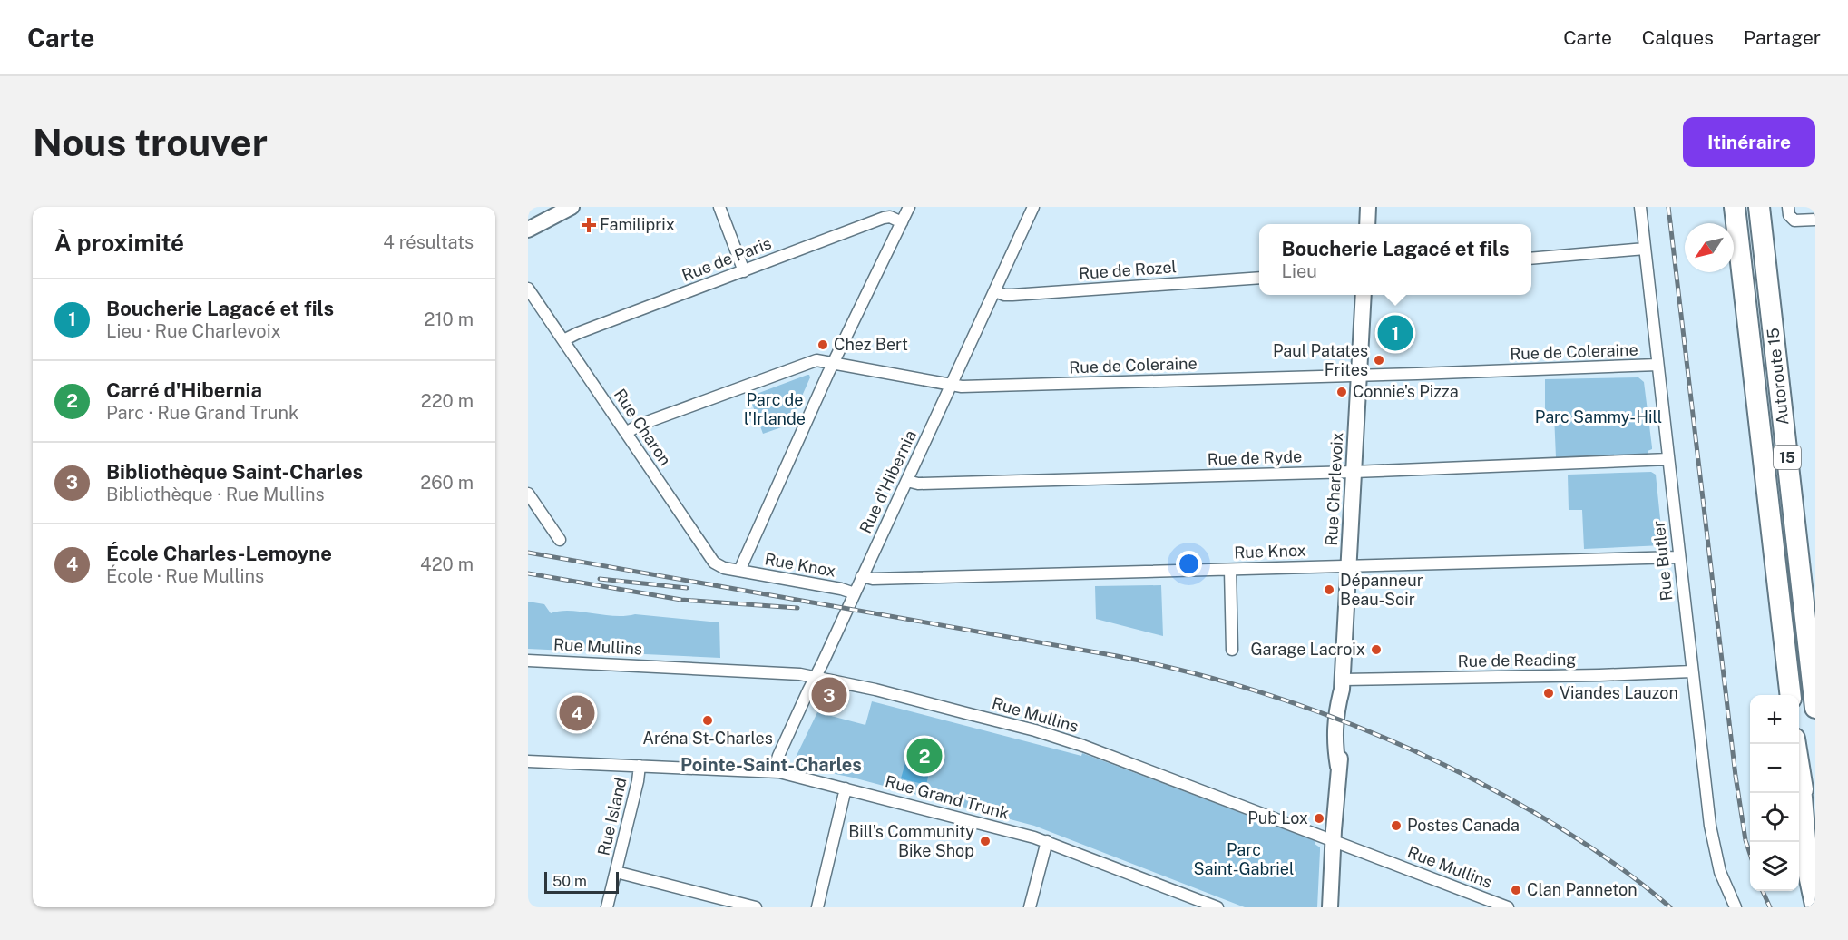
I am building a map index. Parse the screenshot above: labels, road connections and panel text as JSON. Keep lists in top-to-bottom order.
{
  "streets": {
    "highway": ["Autoroute 15", "15"],
    "street": [
      "Rue de Paris",
      "Rue de Rozel",
      "Rue de Coleraine",
      "Rue Charon",
      "Rue de Ryde",
      "Rue d'Hibernia",
      "Rue Charlevoix",
      "Rue Knox",
      "Rue Butler",
      "Rue Mullins",
      "Rue de Reading",
      "Rue Grand Trunk",
      "Rue Island"
    ]
  },
  "crossings": [
    ["Rue de Paris", "Rue Charon"],
    ["Rue de Rozel", "Rue d'Hibernia"],
    ["Rue de Coleraine", "Rue Charon"],
    ["Rue de Coleraine", "Rue d'Hibernia"],
    ["Rue de Coleraine", "Rue Charlevoix"],
    ["Rue de Coleraine", "Rue Butler"],
    ["Rue Charon", "Rue Knox"],
    ["Rue de Ryde", "Rue d'Hibernia"],
    ["Rue de Ryde", "Rue Charlevoix"],
    ["Rue de Ryde", "Rue Butler"],
    ["Rue d'Hibernia", "Rue Knox"],
    ["Rue d'Hibernia", "Rue Mullins"],
    ["Rue d'Hibernia", "Rue Grand Trunk"],
    ["Rue Charlevoix", "Rue Knox"],
    ["Rue Charlevoix", "Rue Mullins"],
    ["Rue Charlevoix", "Rue de Reading"],
    ["Rue Knox", "Rue Butler"],
    ["Rue Butler", "Rue de Reading"],
    ["Rue Grand Trunk", "Rue Island"]
  ],
  "districts": ["Pointe-Saint-Charles"],
  "parks": ["Parc de l'Irlande", "Parc Sammy-Hill", "Parc Saint-Gabriel"],
  "places": {
    "health": ["Familiprix"],
    "other": [
      "Chez Bert",
      "Paul Patates Frites",
      "Connie's Pizza",
      "Dépanneur Beau-Soir",
      "Garage Lacroix",
      "Viandes Lauzon",
      "Aréna St-Charles",
      "Pub Lox",
      "Postes Canada",
      "Bill's Community Bike Shop",
      "Clan Panneton"
    ]
  },
  "scale_bar": "50 m",
  "north": "bottom left",
  "page": {
    "header": "Carte",
    "nav": ["Carte", "Calques", "Partager"],
    "buttons": "Itinéraire",
    "title": "Nous trouver",
    "heading": ["À proximité", "4 résultats"],
    "popup": ["Boucherie Lagacé et fils", "Lieu"],
    "list": [
      {
        "mark": "1",
        "name": "Boucherie Lagacé et fils",
        "note": "Lieu · Rue Charlevoix",
        "value": "210 m"
      },
      {
        "mark": "2",
        "name": "Carré d'Hibernia",
        "note": "Parc · Rue Grand Trunk",
        "value": "220 m"
      },
      {
        "mark": "3",
        "name": "Bibliothèque Saint-Charles",
        "note": "Bibliothèque · Rue Mullins",
        "value": "260 m"
      },
      {
        "mark": "4",
        "name": "École Charles-Lemoyne",
        "note": "École · Rue Mullins",
        "value": "420 m"
      }
    ],
    "pins": [
      "1",
      "3",
      "4",
      "2"
    ],
    "map_buttons": ["+", "−"],
    "scale": "50 m"
  }
}
